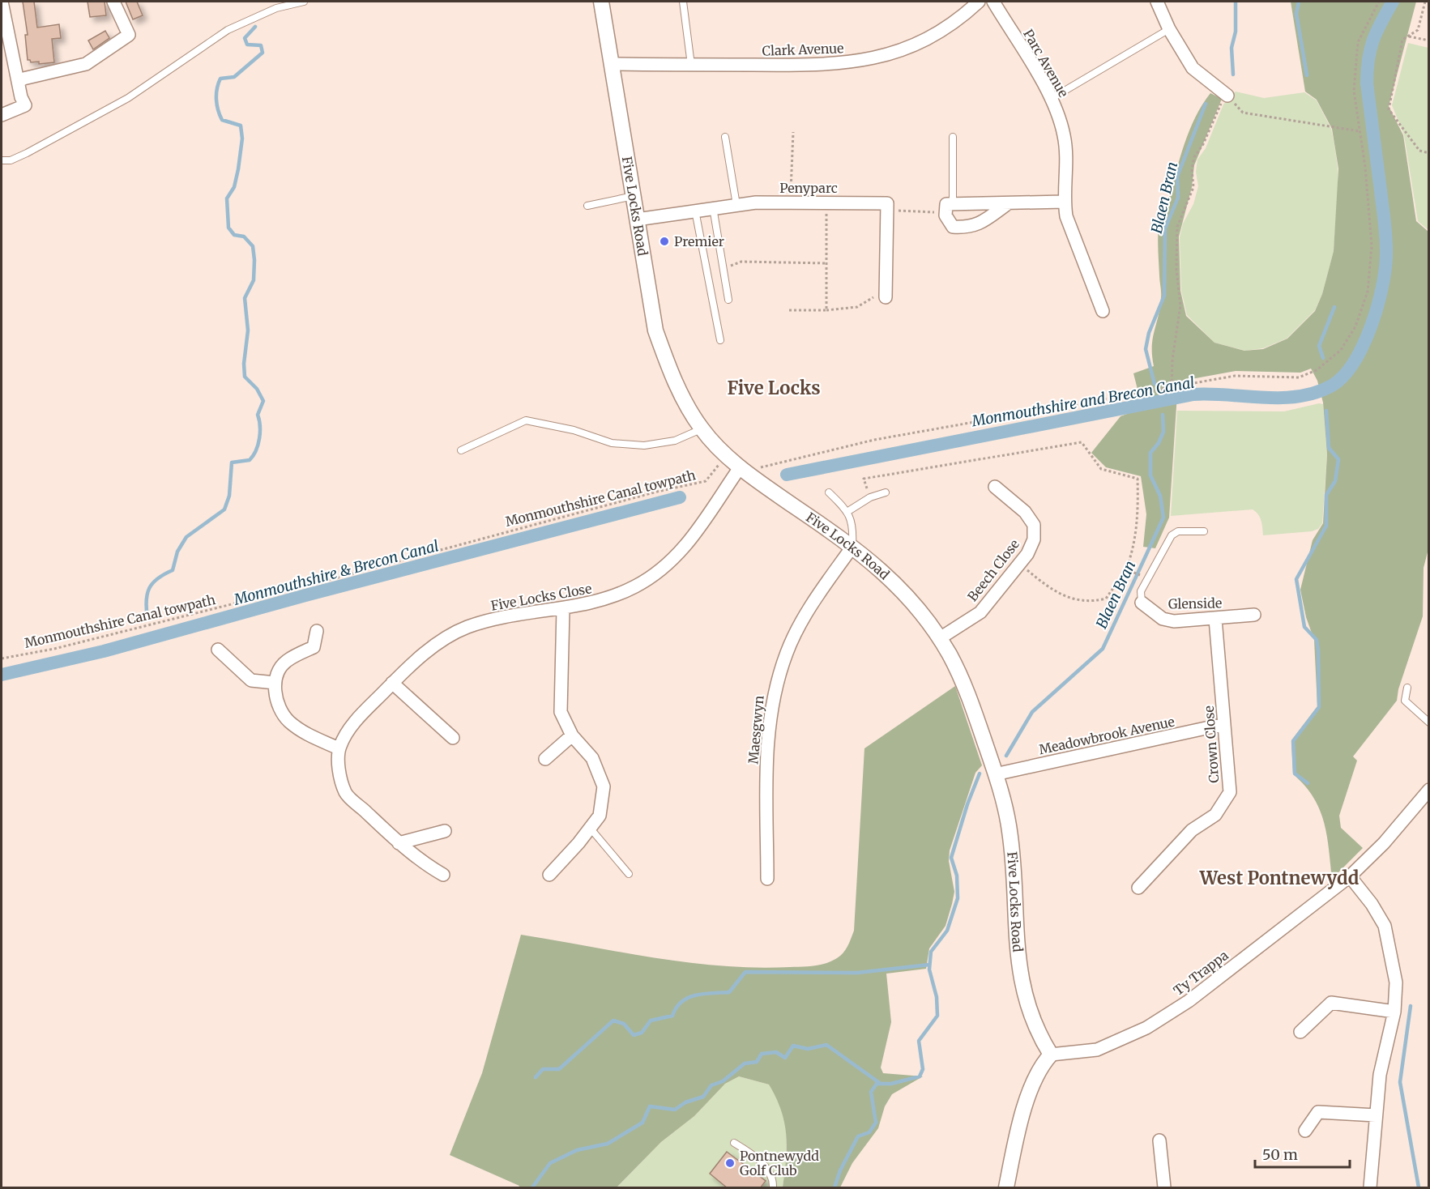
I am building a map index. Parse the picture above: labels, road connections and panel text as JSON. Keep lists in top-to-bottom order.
{
  "streets": {
    "street": [
      "Clark Avenue",
      "Parc Avenue",
      "Penyparc",
      "Five Locks Road",
      "Beech Close",
      "Five Locks Close",
      "Glenside",
      "Maesgwyn",
      "Meadowbrook Avenue",
      "Crown Close",
      "Ty Trappa"
    ],
    "path": ["Monmouthshire Canal towpath"]
  },
  "crossings": [
    ["Clark Avenue", "Five Locks Road"],
    ["Penyparc", "Five Locks Road"],
    ["Five Locks Road", "Monmouthshire Canal towpath"],
    ["Five Locks Road", "Beech Close"],
    ["Five Locks Road", "Five Locks Close"],
    ["Five Locks Road", "Maesgwyn"],
    ["Five Locks Road", "Meadowbrook Avenue"],
    ["Five Locks Road", "Ty Trappa"],
    ["Glenside", "Crown Close"],
    ["Meadowbrook Avenue", "Crown Close"]
  ],
  "districts": ["Five Locks", "West Pontnewydd"],
  "water": ["Blaen Bran", "Monmouthshire and Brecon Canal", "Monmouthshire & Brecon Canal"],
  "places": ["Premier", "Pontnewydd Golf Club"],
  "scale_bar": "50 m"
}
